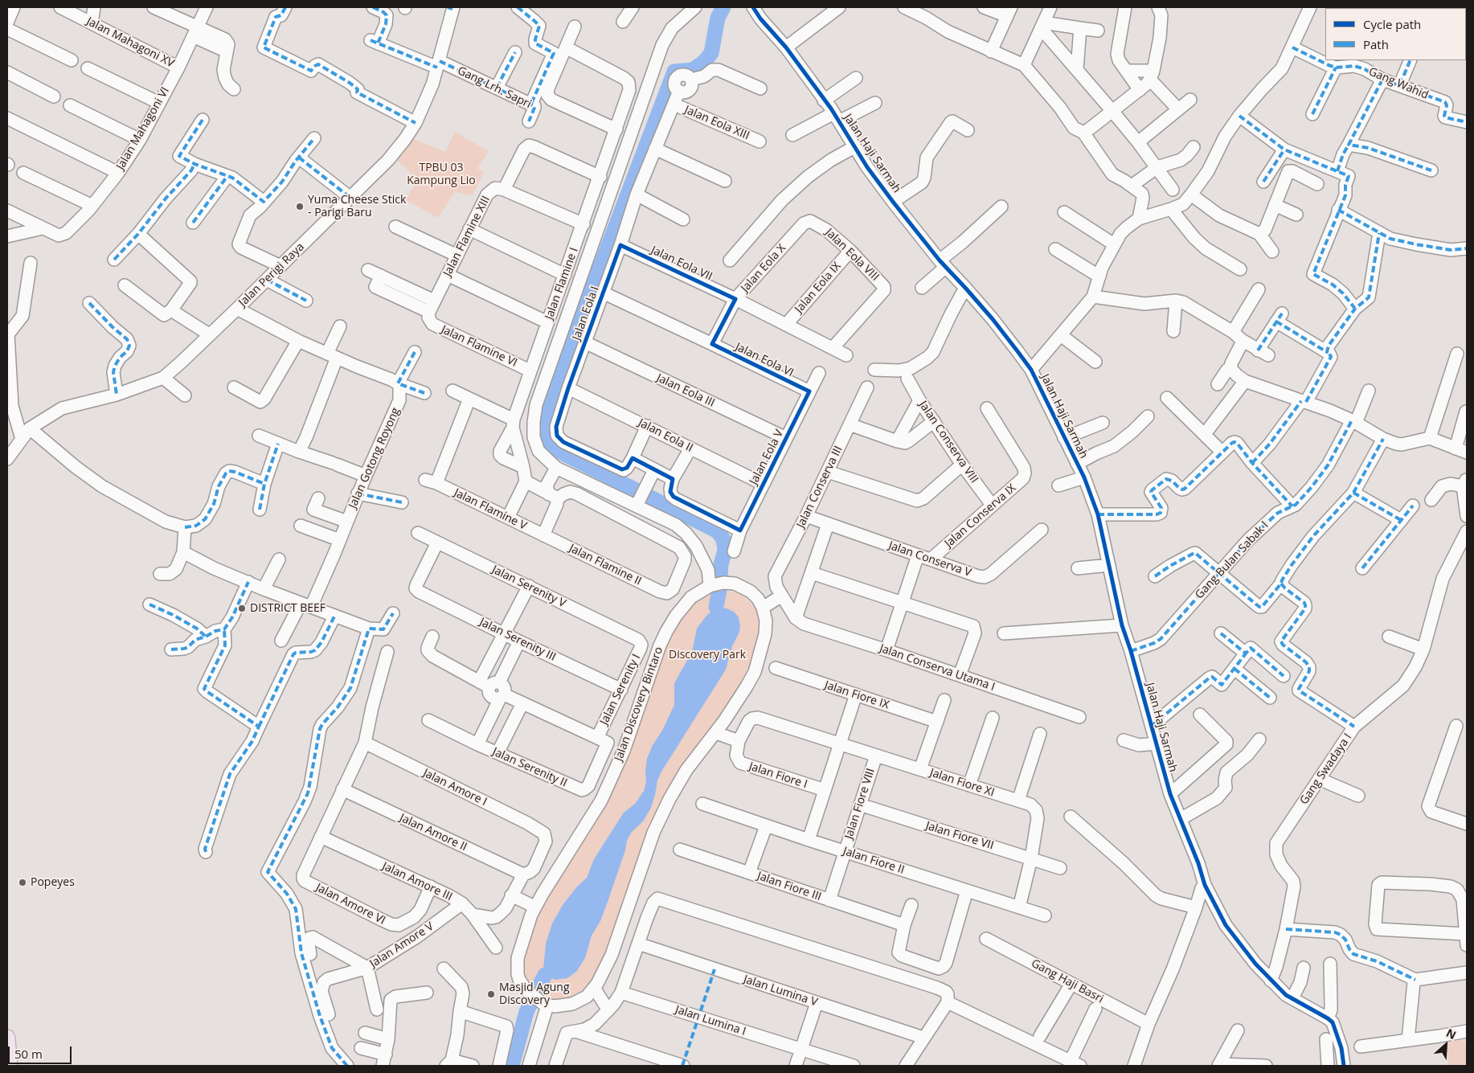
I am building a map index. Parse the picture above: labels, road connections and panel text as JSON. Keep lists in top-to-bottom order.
{
  "streets": {
    "street": [
      "Jalan Mahagoni XV",
      "Gang Wahid",
      "Gang Lrh. Sapri",
      "Jalan Eola XIII",
      "Jalan Mahagoni VI",
      "Jalan Haji Sarmah",
      "Jalan Flamine XIII",
      "Jalan Eola VIII",
      "Jalan Eola VII",
      "Jalan Eola X",
      "Jalan Perigi Raya",
      "Jalan Flamine I",
      "Jalan Eola IX",
      "Jalan Eola I",
      "Jalan Flamine VI",
      "Jalan Eola VI",
      "Jalan Eola III",
      "Jalan Eola II",
      "Jalan Conserva VIII",
      "Jalan Eola V",
      "Jalan Gotong Royong",
      "Jalan Conserva III",
      "Jalan Flamine V",
      "Jalan Conserva IX",
      "Jalan Conserva V",
      "Gang Bulan Sabak I",
      "Jalan Flamine II",
      "Jalan Serenity V",
      "Jalan Serenity III",
      "Jalan Conserva Utama I",
      "Jalan Serenity I",
      "Jalan Fiore IX",
      "Jalan Discovery Bintaro",
      "Jalan Serenity II",
      "Gang Swadaya I",
      "Jalan Fiore I",
      "Jalan Fiore XI",
      "Jalan Amore I",
      "Jalan Fiore VIII",
      "Jalan Amore II",
      "Jalan Fiore VII",
      "Jalan Fiore II",
      "Jalan Amore III",
      "Jalan Fiore III",
      "Jalan Amore VI",
      "Jalan Amore V",
      "Gang Haji Basri",
      "Jalan Lumina V",
      "Jalan Lumina I"
    ]
  },
  "crossings": [
    ["Jalan Mahagoni XV", "Jalan Mahagoni VI"],
    ["Gang Lrh. Sapri", "Jalan Perigi Raya"],
    ["Jalan Eola XIII", "Jalan Eola I"],
    ["Jalan Haji Sarmah", "Gang Bulan Sabak I"],
    ["Jalan Haji Sarmah", "Gang Swadaya I"],
    ["Jalan Flamine XIII", "Jalan Flamine I"],
    ["Jalan Flamine XIII", "Jalan Flamine VI"],
    ["Jalan Eola VIII", "Jalan Eola VII"],
    ["Jalan Eola VIII", "Jalan Eola X"],
    ["Jalan Eola VIII", "Jalan Eola IX"],
    ["Jalan Eola VII", "Jalan Eola X"],
    ["Jalan Eola VII", "Jalan Eola IX"],
    ["Jalan Eola VII", "Jalan Eola I"],
    ["Jalan Eola X", "Jalan Eola VI"],
    ["Jalan Flamine I", "Jalan Flamine VI"],
    ["Jalan Eola I", "Jalan Eola VI"],
    ["Jalan Eola I", "Jalan Eola III"],
    ["Jalan Eola I", "Jalan Eola II"],
    ["Jalan Eola VI", "Jalan Eola V"],
    ["Jalan Eola III", "Jalan Eola V"],
    ["Jalan Eola II", "Jalan Eola V"],
    ["Jalan Conserva VIII", "Jalan Conserva IX"],
    ["Jalan Conserva III", "Jalan Conserva V"],
    ["Jalan Flamine V", "Jalan Flamine II"],
    ["Jalan Conserva IX", "Jalan Conserva V"],
    ["Jalan Serenity V", "Jalan Serenity III"],
    ["Jalan Serenity V", "Jalan Serenity I"],
    ["Jalan Serenity III", "Jalan Serenity I"],
    ["Jalan Serenity I", "Jalan Discovery Bintaro"],
    ["Jalan Serenity I", "Jalan Serenity II"],
    ["Jalan Fiore XI", "Jalan Fiore VIII"],
    ["Jalan Fiore XI", "Jalan Fiore VII"],
    ["Jalan Fiore XI", "Jalan Fiore II"],
    ["Jalan Amore I", "Jalan Amore II"],
    ["Jalan Fiore VIII", "Jalan Fiore VII"],
    ["Jalan Fiore VIII", "Jalan Fiore II"],
    ["Jalan Fiore VIII", "Jalan Fiore III"],
    ["Jalan Fiore II", "Jalan Fiore III"],
    ["Jalan Amore III", "Jalan Amore VI"],
    ["Jalan Amore III", "Jalan Amore V"]
  ],
  "parks": ["TPBU 03 Kampung Lio", "Discovery Park"],
  "places": [
    "Yuma Cheese Stick - Parigi Baru",
    "DISTRICT BEEF",
    "Popeyes",
    "Masjid Agung Discovery"
  ],
  "legend": ["Cycle path", "Path"],
  "scale_bar": "50 m",
  "north": "top right"
}
